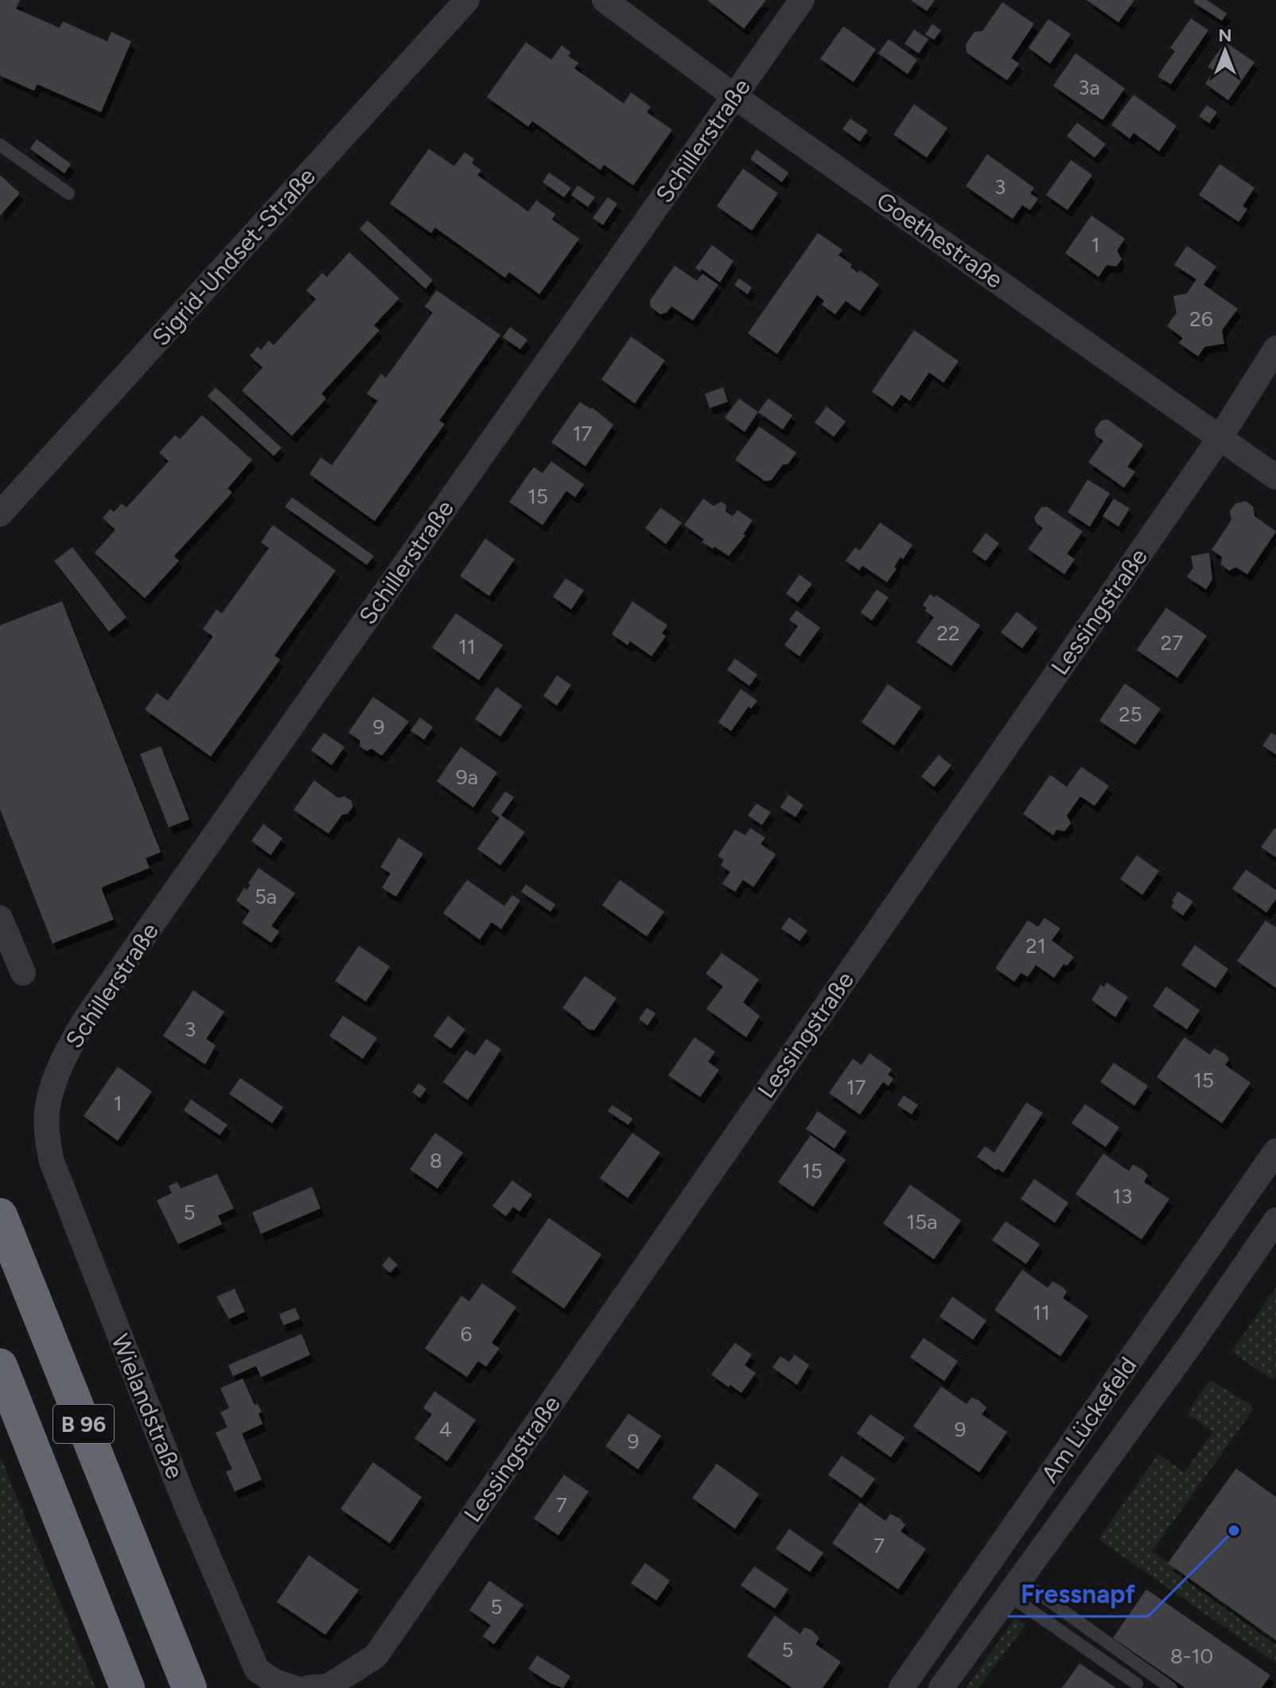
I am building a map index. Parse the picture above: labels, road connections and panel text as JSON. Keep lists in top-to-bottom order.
{
  "streets": {
    "highway": ["B 96"],
    "street": [
      "Schillerstraße",
      "Goethestraße",
      "Sigrid-Undset-Straße",
      "Lessingstraße",
      "Wielandstraße",
      "Am Lückefeld"
    ]
  },
  "crossings": [
    ["Schillerstraße", "Goethestraße"],
    ["Schillerstraße", "Wielandstraße"],
    ["Goethestraße", "Lessingstraße"]
  ],
  "places": ["Fressnapf"],
  "house_numbers": [
    "3a",
    "3",
    "1",
    "26",
    "17",
    "15",
    "22",
    "27",
    "11",
    "25",
    "9",
    "9a",
    "5a",
    "21",
    "3",
    "15",
    "17",
    "1",
    "8",
    "15",
    "13",
    "5",
    "15a",
    "11",
    "6",
    "4",
    "9",
    "9",
    "7",
    "7",
    "5",
    "5",
    "8-10"
  ],
  "north": "top"
}
